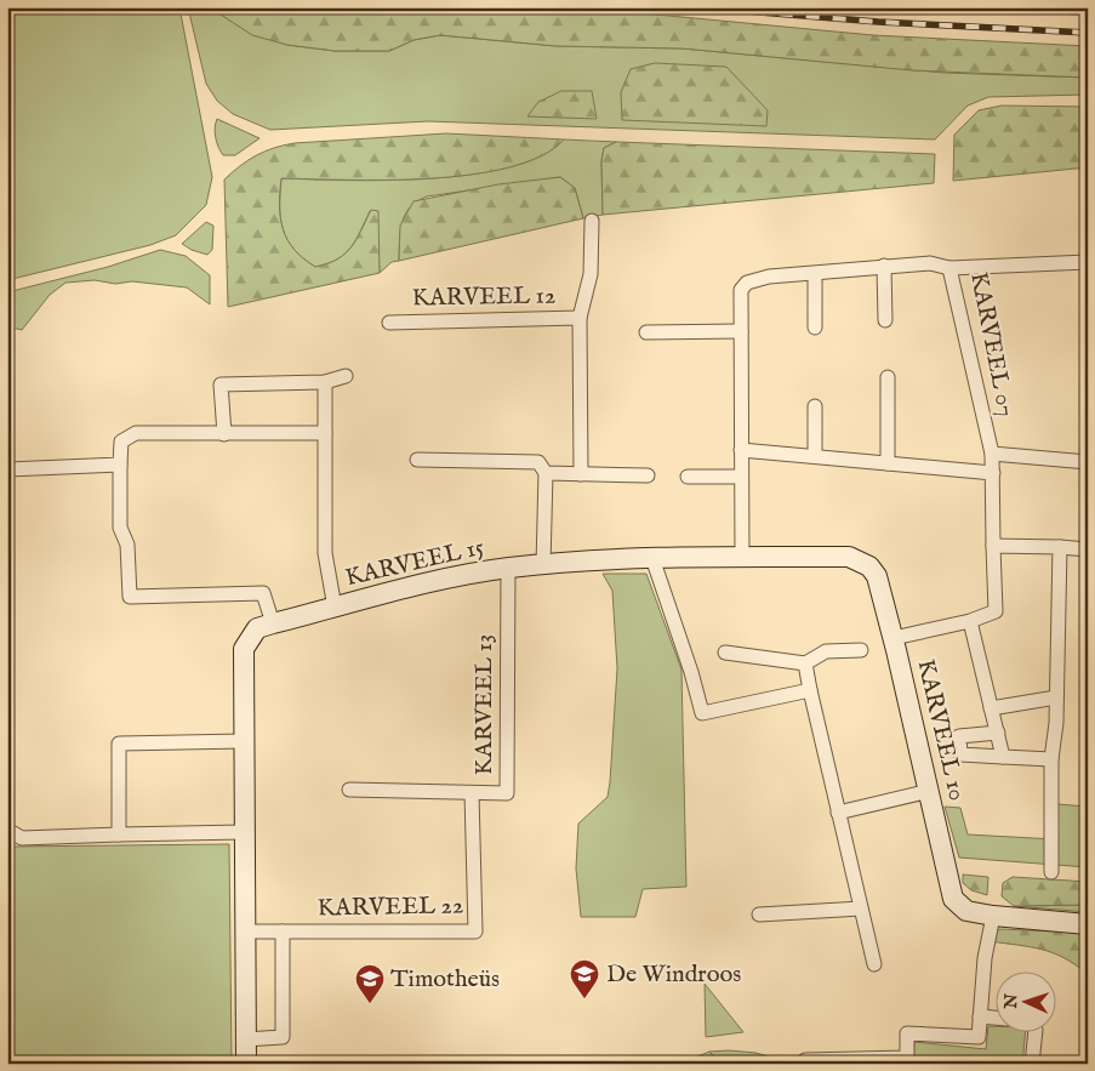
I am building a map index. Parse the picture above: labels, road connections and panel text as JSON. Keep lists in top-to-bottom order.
{
  "streets": {
    "street": [
      "KARVEEL 12",
      "KARVEEL 07",
      "KARVEEL 15",
      "KARVEEL 13",
      "KARVEEL 10",
      "KARVEEL 22"
    ]
  },
  "crossings": [
    ["KARVEEL 15", "KARVEEL 13"],
    ["KARVEEL 15", "KARVEEL 10"],
    ["KARVEEL 15", "KARVEEL 22"],
    ["KARVEEL 13", "KARVEEL 10"],
    ["KARVEEL 13", "KARVEEL 22"]
  ],
  "places": {
    "school or university": ["De Windroos", "Timotheüs"]
  },
  "north": "left"
}
